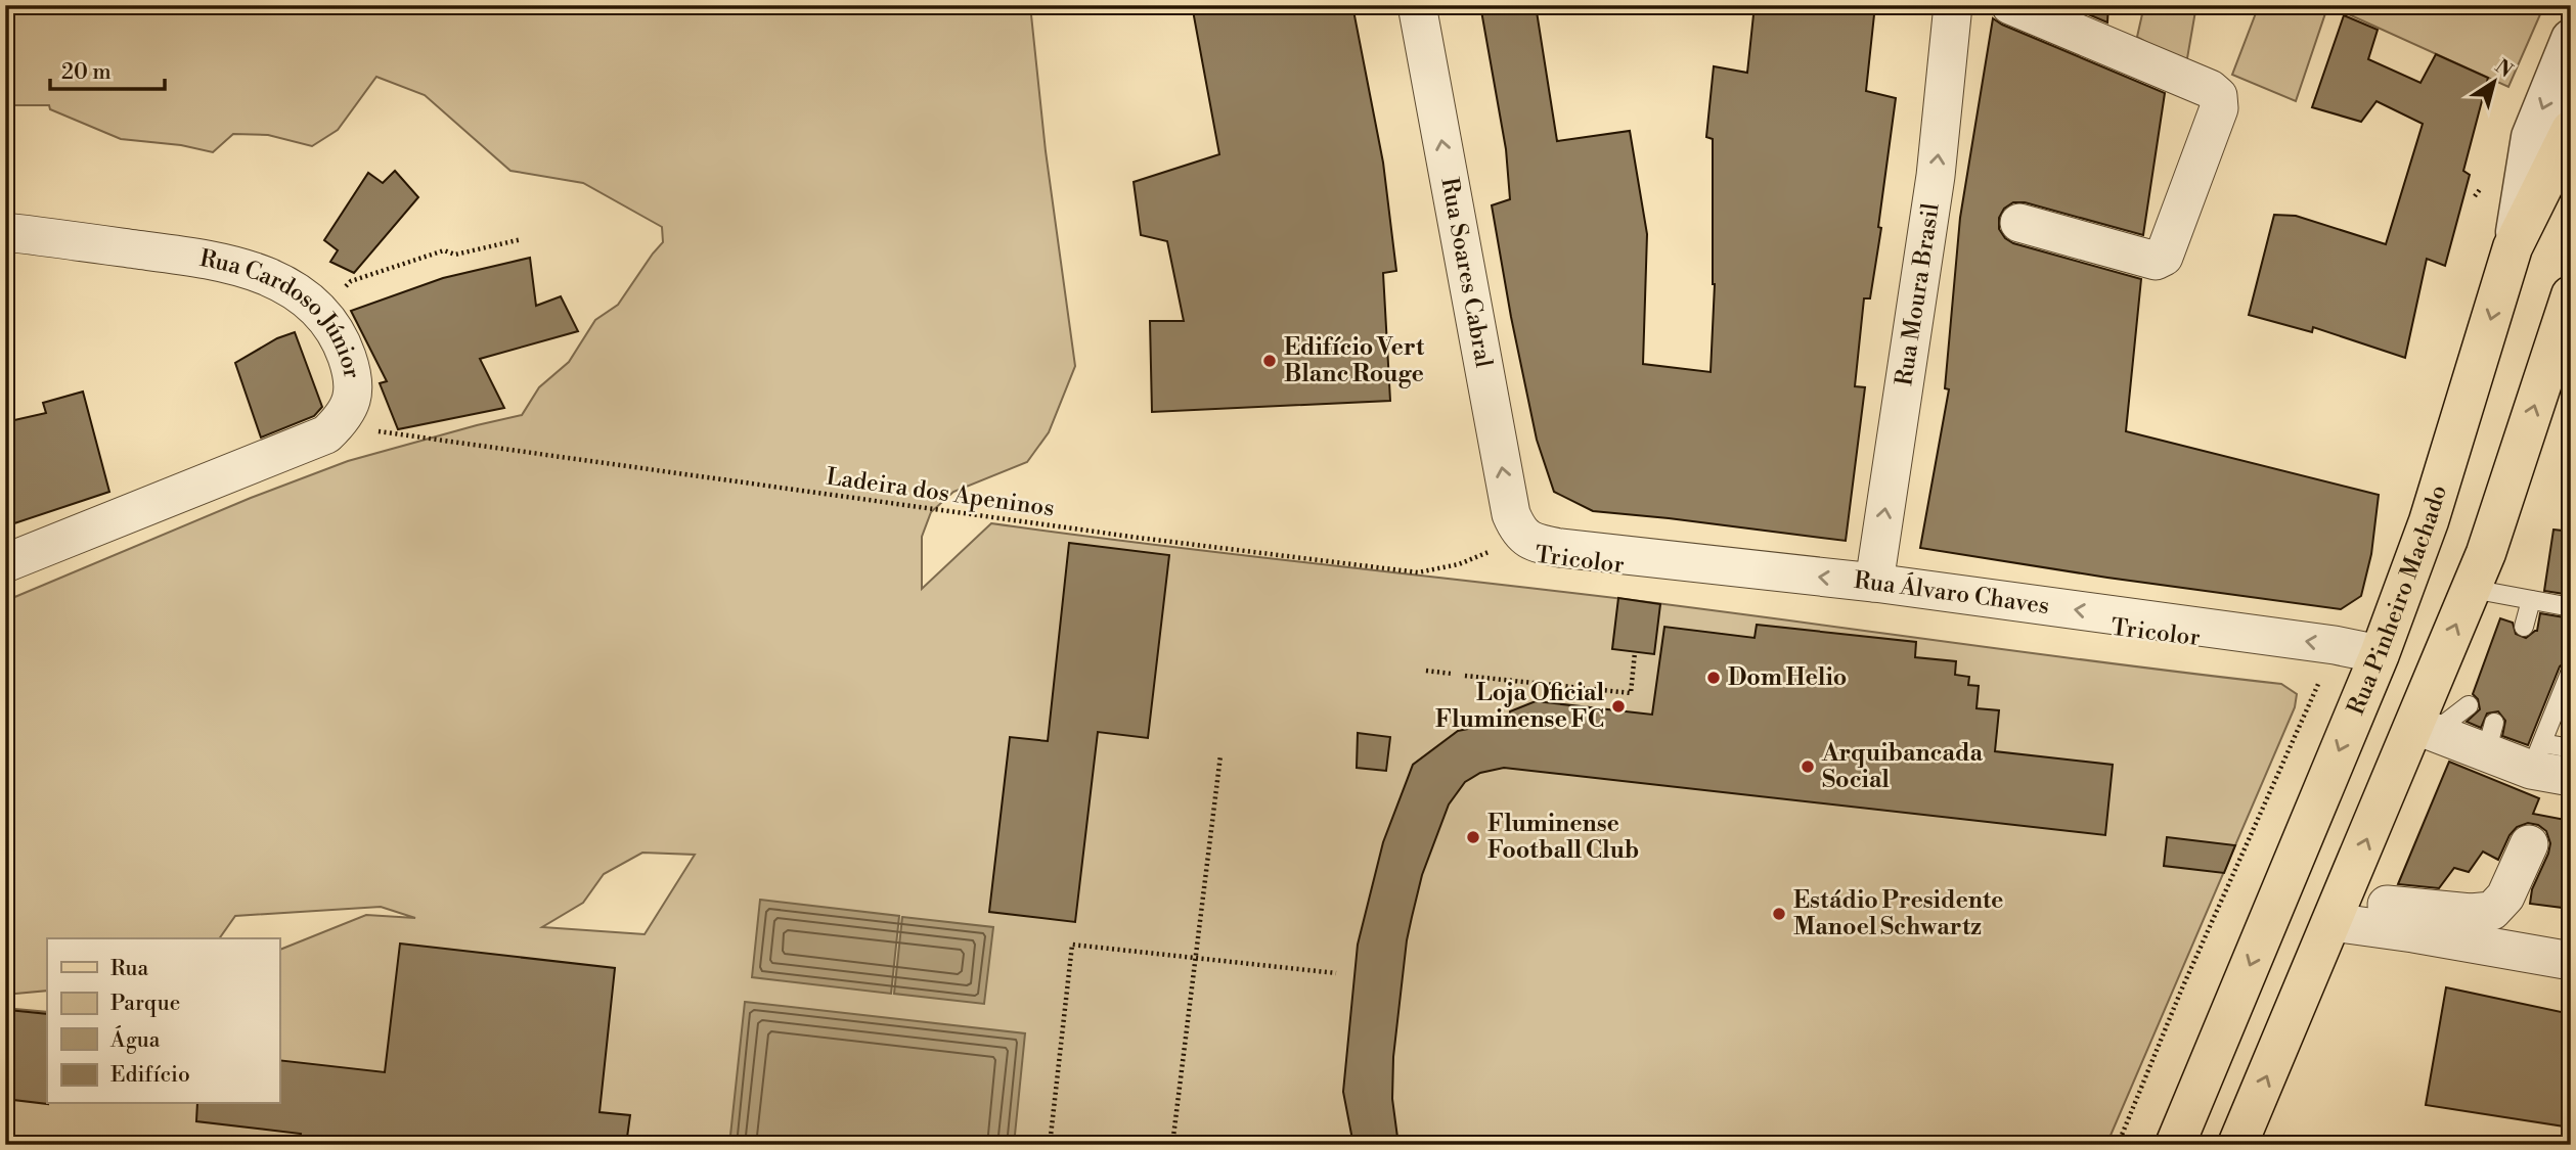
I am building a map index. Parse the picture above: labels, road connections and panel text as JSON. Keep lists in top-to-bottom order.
{
  "streets": {
    "main road": ["Rua Pinheiro Machado"],
    "street": [
      "Rua Soares Cabral",
      "Rua Moura Brasil",
      "Rua Cardoso Júnior",
      "Rua Álvaro Chaves"
    ],
    "path": ["Ladeira dos Apeninos"]
  },
  "crossings": [
    ["Rua Soares Cabral", "Rua Álvaro Chaves"],
    ["Rua Moura Brasil", "Rua Álvaro Chaves"],
    ["Rua Álvaro Chaves", "Rua Pinheiro Machado"]
  ],
  "one_way": [
    "Rua Soares Cabral",
    "Rua Moura Brasil",
    "Rua Álvaro Chaves",
    "Rua Pinheiro Machado"
  ],
  "places": [
    "Edifício Vert Blanc Rouge",
    "Dom Helio",
    "Loja Oficial Fluminense FC",
    "Arquibancada Social",
    "Fluminense Football Club",
    "Estádio Presidente Manoel Schwartz"
  ],
  "legend": [
    "Rua",
    "Parque",
    "Água",
    "Edifício"
  ],
  "scale_bar": "20 m",
  "north": "top right"
}
